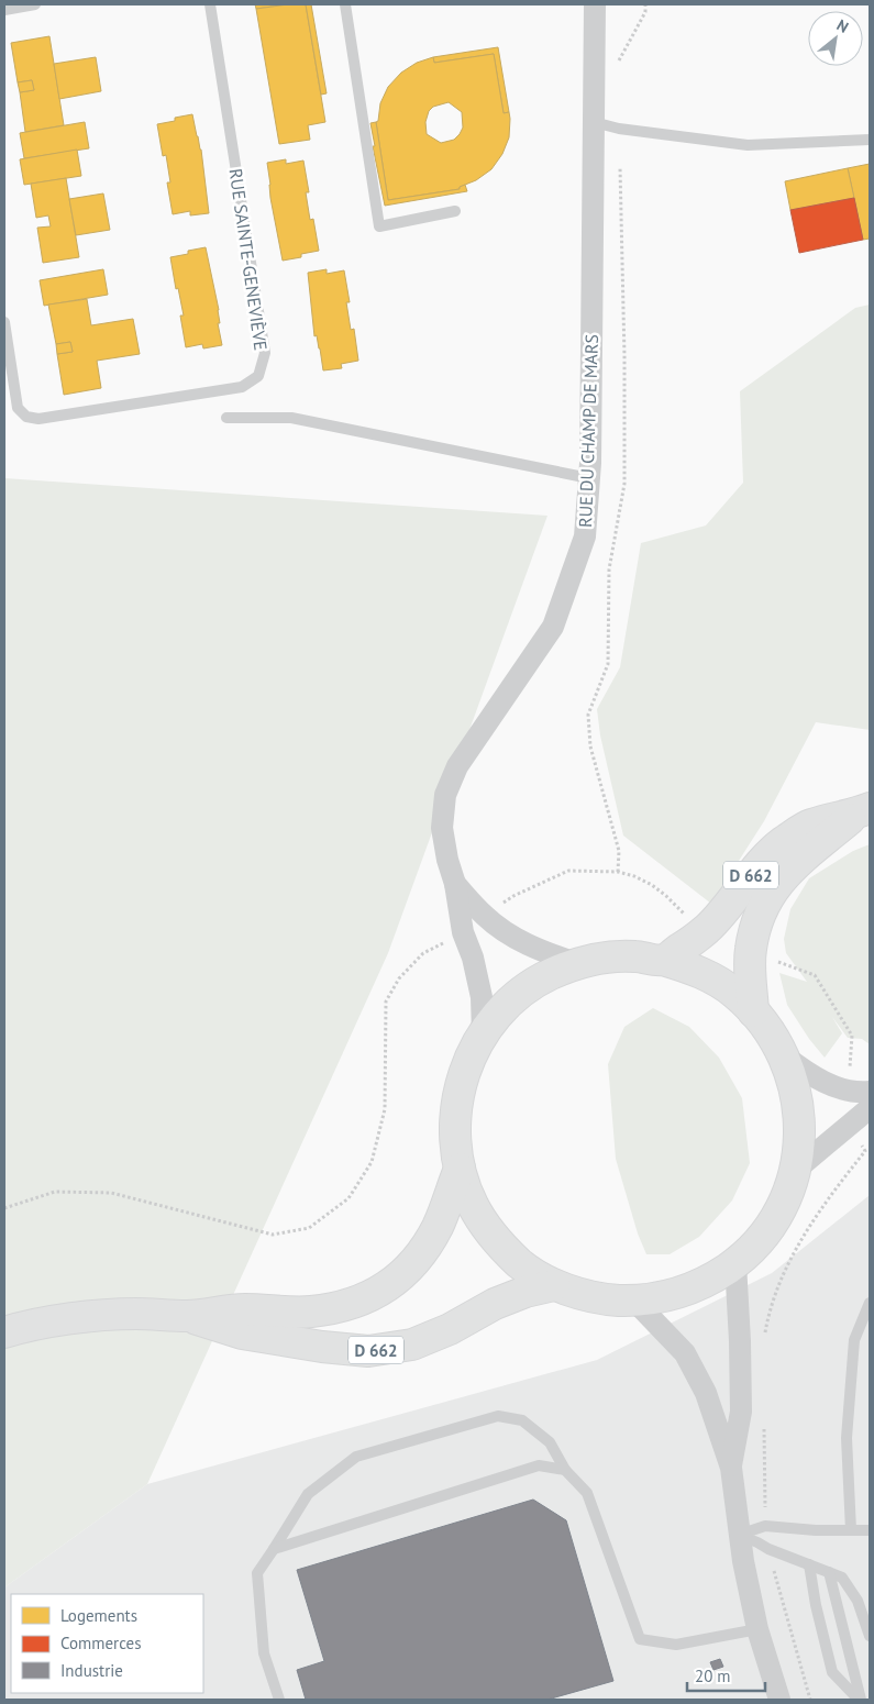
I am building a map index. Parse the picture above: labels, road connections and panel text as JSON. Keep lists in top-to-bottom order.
{
  "streets": {
    "main road": ["D 662"],
    "street": ["RUE DU CHAMP DE MARS"],
    "lane": ["RUE SAINTE-GENEVIÈVE"]
  },
  "legend": ["Logements", "Commerces", "Industrie"],
  "scale_bar": "20 m",
  "north": "top right"
}
